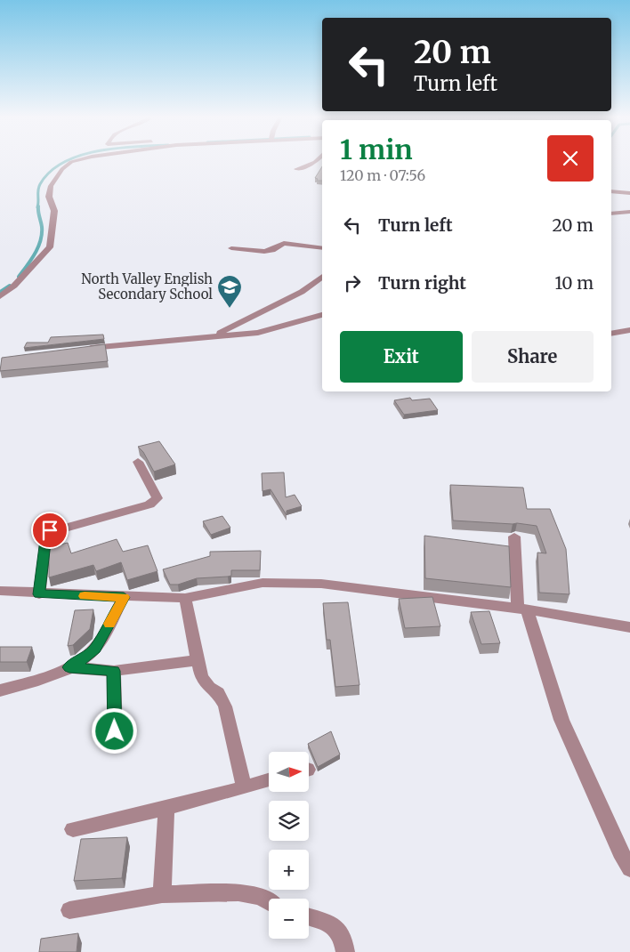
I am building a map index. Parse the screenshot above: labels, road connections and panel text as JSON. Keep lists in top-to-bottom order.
{
  "places": {
    "school or university": ["North Valley English Secondary School"]
  },
  "north": "right",
  "page": {
    "turn": ["20 m", "Turn left"],
    "heading": ["1 min", "120 m · 07:56"],
    "list": [
      {
        "name": "Turn left",
        "value": "20 m"
      },
      {
        "name": "Turn right",
        "value": "10 m"
      }
    ],
    "buttons": ["Exit", "Share"],
    "map_buttons": ["+", "−"]
  }
}
